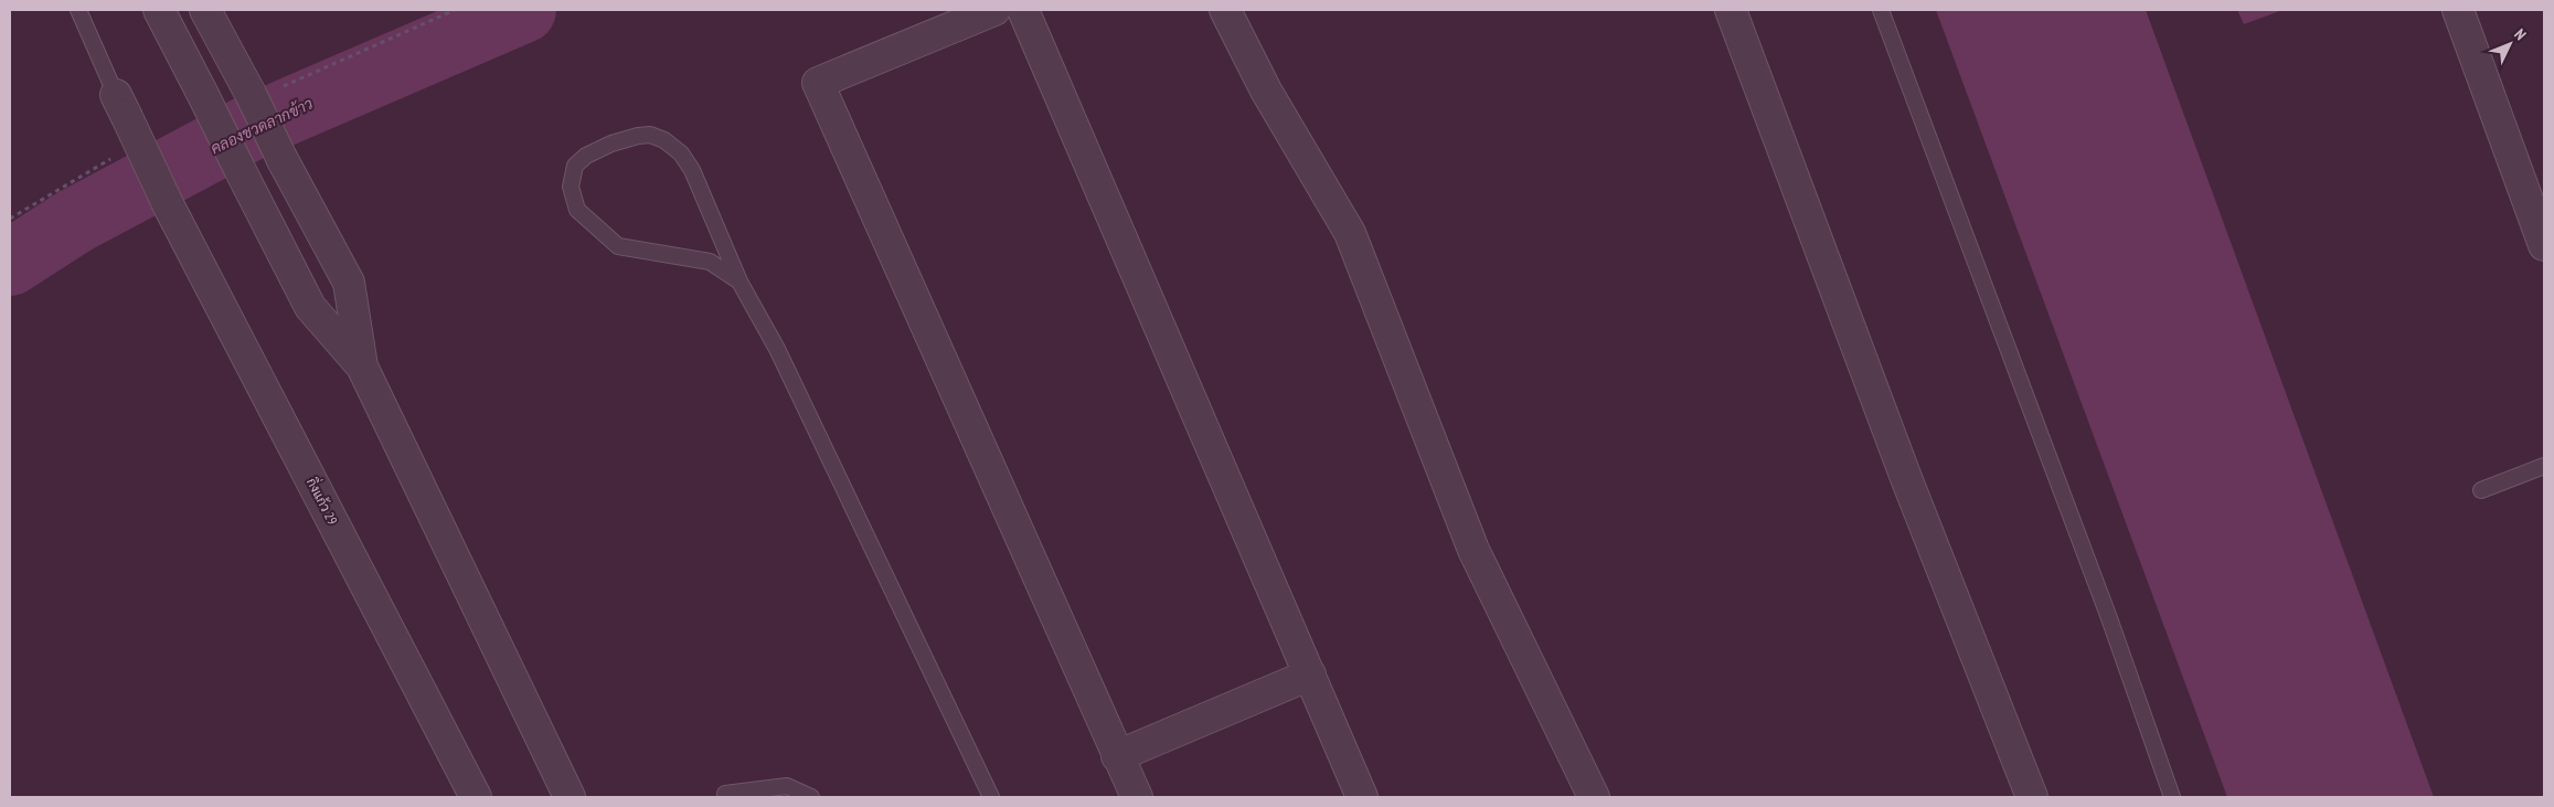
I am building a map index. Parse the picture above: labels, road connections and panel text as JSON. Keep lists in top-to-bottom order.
{
  "streets": {
    "street": ["กิ่งแก้ว 29"]
  },
  "water": ["คลองชวดลากข้าว"],
  "north": "top right"
}
